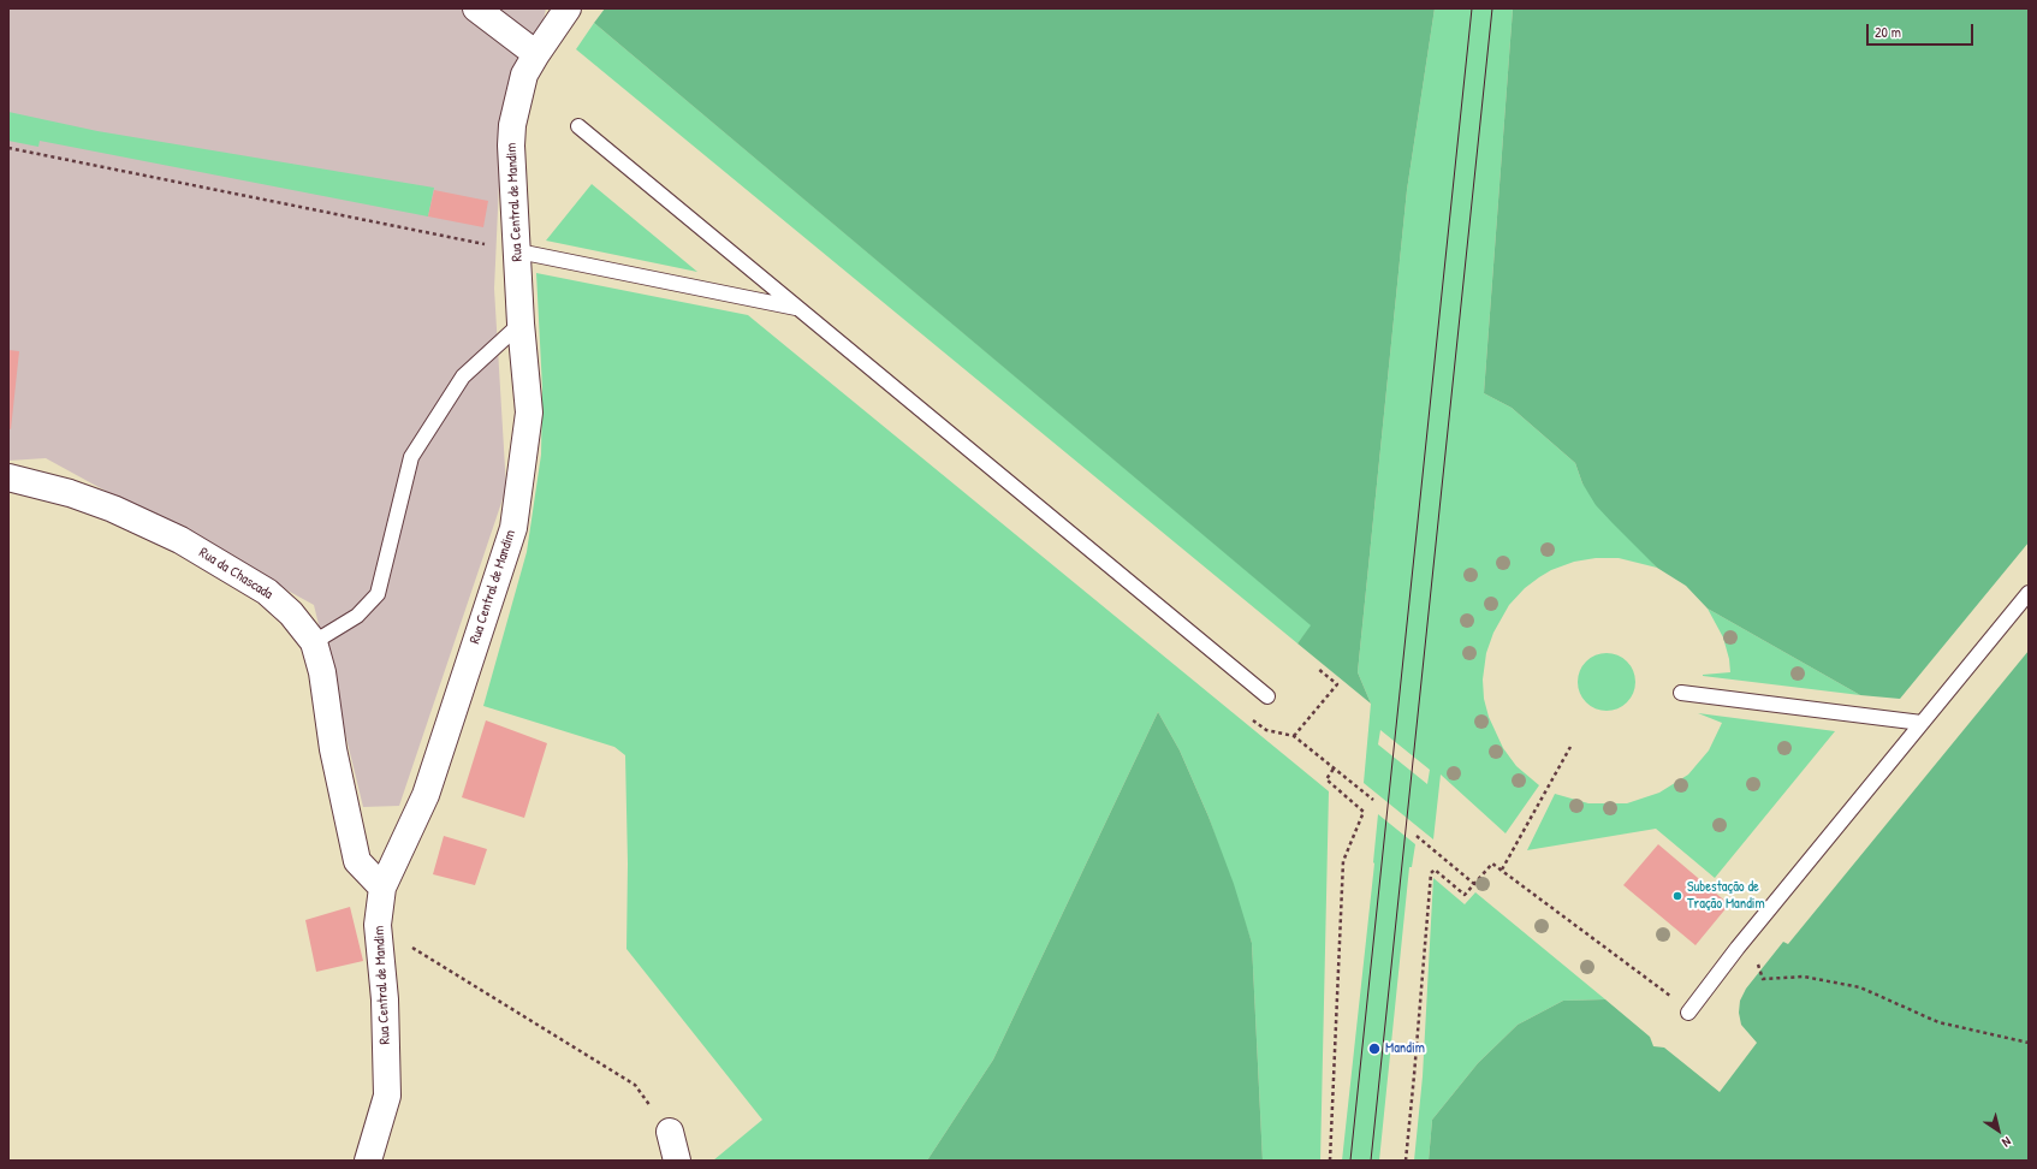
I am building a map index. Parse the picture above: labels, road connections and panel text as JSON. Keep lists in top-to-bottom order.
{
  "streets": {
    "street": ["Rua Central de Mandim", "Rua da Chascada"]
  },
  "crossings": [
    ["Rua Central de Mandim", "Rua da Chascada"]
  ],
  "places": ["Subestação de Tração Mandim", "Mandim"],
  "scale_bar": "20 m",
  "north": "bottom right"
}
